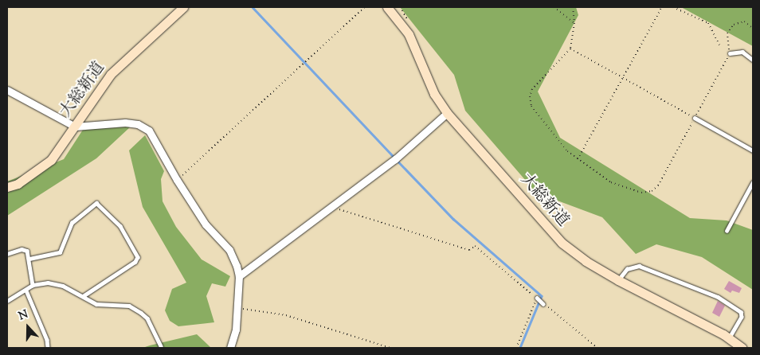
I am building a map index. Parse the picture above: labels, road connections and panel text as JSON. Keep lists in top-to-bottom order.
{
  "streets": {
    "street": ["大総新道"]
  },
  "north": "top"
}
